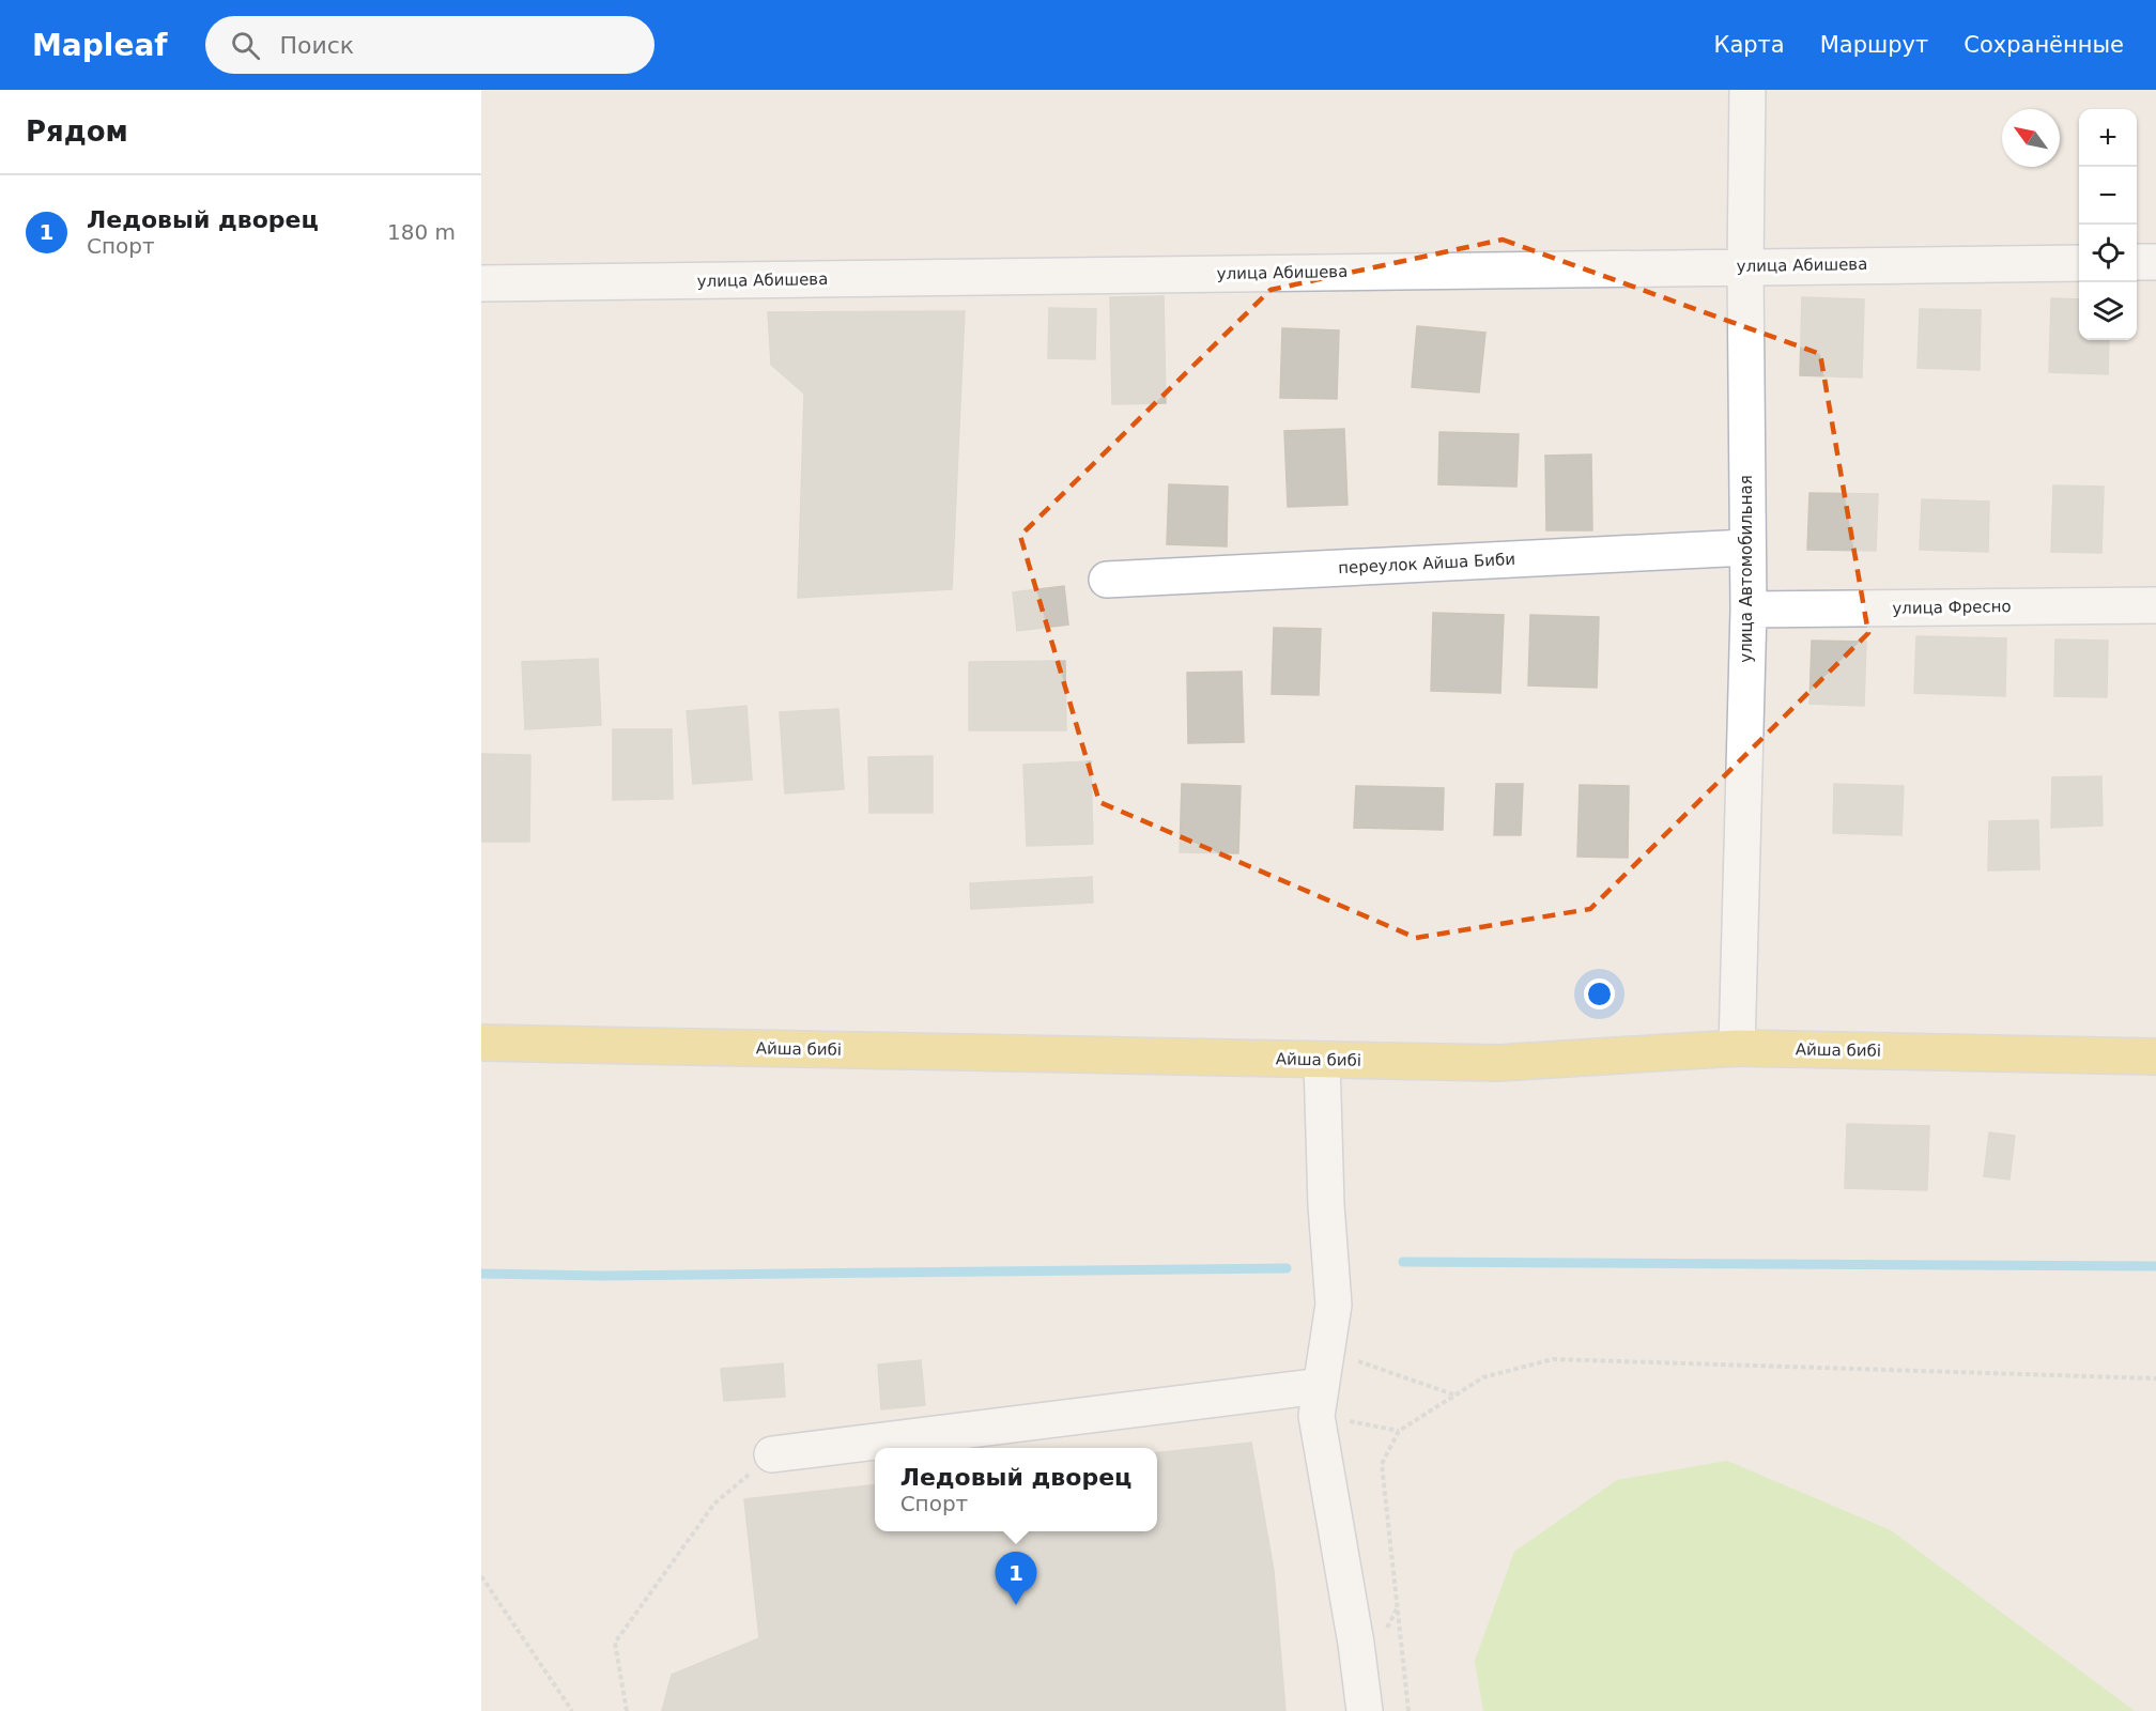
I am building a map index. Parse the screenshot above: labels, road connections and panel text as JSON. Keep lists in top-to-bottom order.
{
  "streets": {
    "main road": ["Айша бибі"],
    "street": [
      "улица Абишева",
      "переулок Айша Биби",
      "улица Автомобильная",
      "улица Фресно"
    ]
  },
  "crossings": [
    ["улица Абишева", "улица Автомобильная"],
    ["переулок Айша Биби", "улица Автомобильная"],
    ["улица Автомобильная", "улица Фресно"],
    ["улица Автомобильная", "Айша бибі"]
  ],
  "north": "top left",
  "page": {
    "header": "Mapleaf",
    "search": "Поиск",
    "nav": ["Карта", "Маршрут", "Сохранённые"],
    "heading": "Рядом",
    "map_buttons": ["+", "−"],
    "list": [
      {
        "mark": "1",
        "name": "Ледовый дворец",
        "note": "Спорт",
        "value": "180 m"
      }
    ],
    "popup": ["Ледовый дворец", "Спорт"],
    "pins": "1"
  }
}
